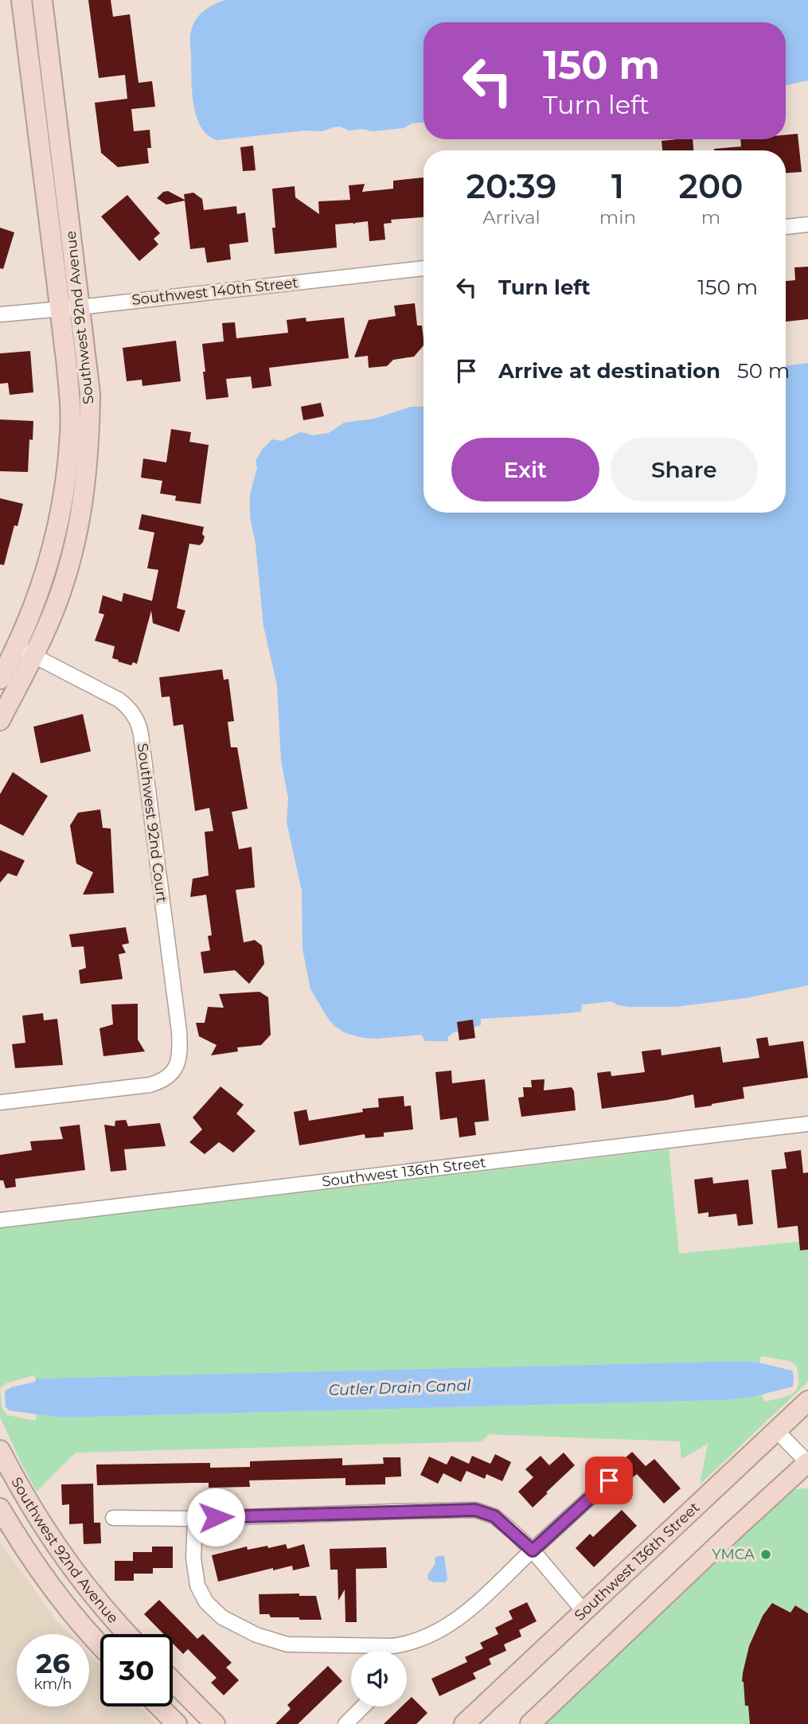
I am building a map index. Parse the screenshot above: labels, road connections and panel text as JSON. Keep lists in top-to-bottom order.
{
  "streets": {
    "street": [
      "Southwest 140th Street",
      "Southwest 92nd Avenue",
      "Southwest 92nd Court",
      "Southwest 136th Street"
    ]
  },
  "crossings": [
    ["Southwest 140th Street", "Southwest 92nd Avenue"],
    ["Southwest 92nd Avenue", "Southwest 92nd Court"]
  ],
  "water": ["Cutler Drain Canal"],
  "places": ["YMCA"],
  "page": {
    "turn": ["150 m", "Turn left"],
    "eta": [
      "20:39",
      "Arrival",
      "1",
      "min",
      "200",
      "m"
    ],
    "list": [
      {
        "name": "Turn left",
        "value": "150 m"
      },
      {
        "name": "Arrive at destination",
        "value": "50 m"
      }
    ],
    "buttons": ["Exit", "Share"],
    "speed": "26 km/h",
    "limit": "30"
  }
}
